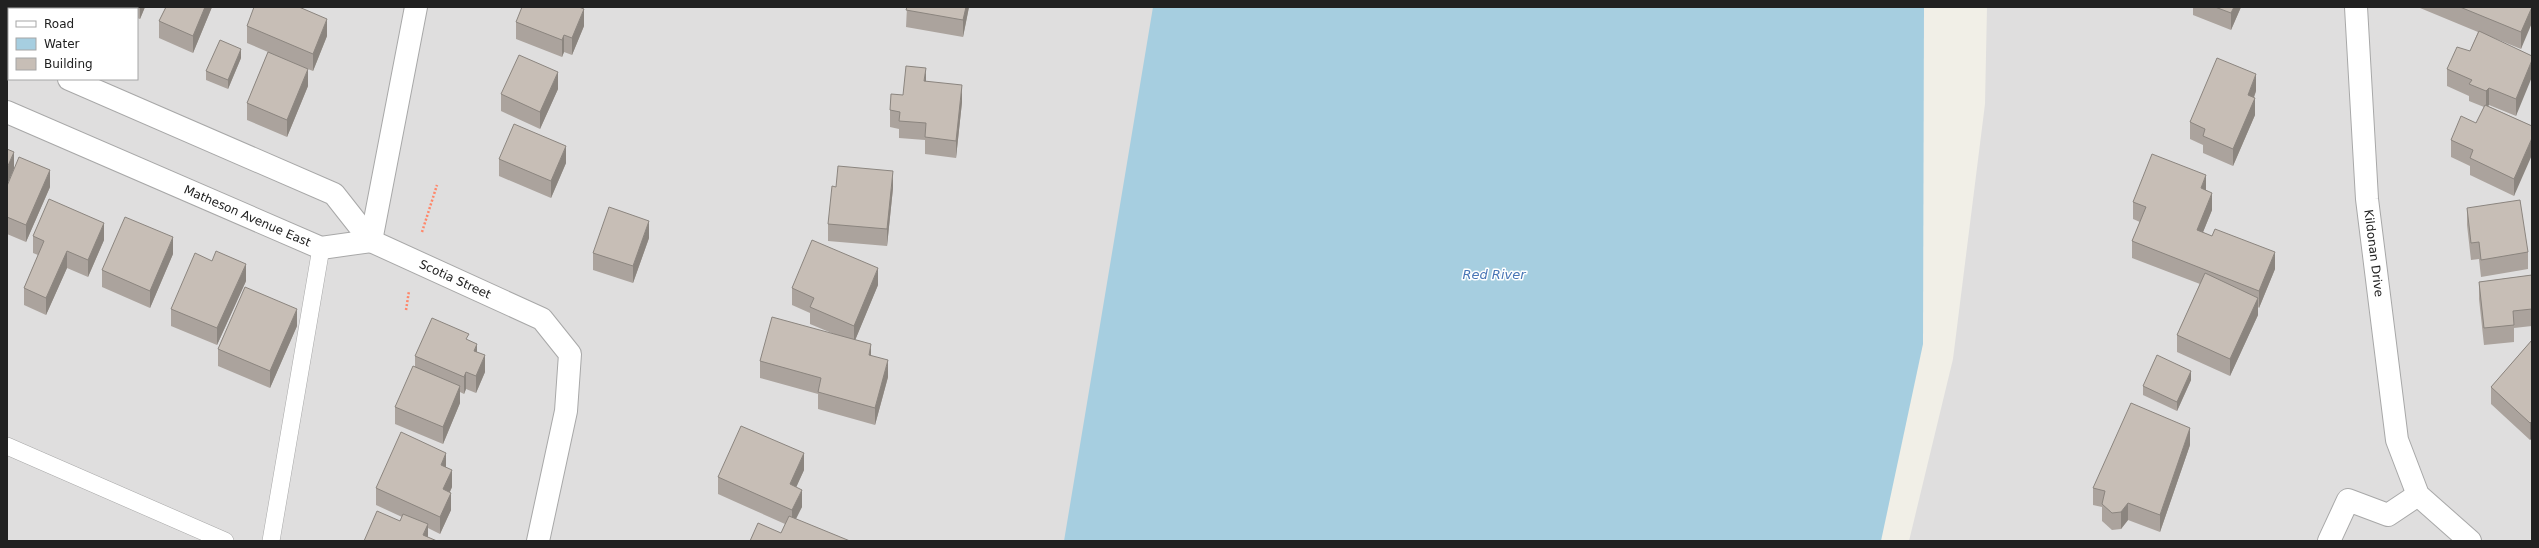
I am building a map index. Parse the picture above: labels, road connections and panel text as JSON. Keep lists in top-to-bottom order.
{
  "streets": {
    "street": ["Matheson Avenue East", "Kildonan Drive", "Scotia Street"]
  },
  "crossings": [
    ["Matheson Avenue East", "Scotia Street"]
  ],
  "water": ["Red River"],
  "legend": ["Road", "Water", "Building"]
}
